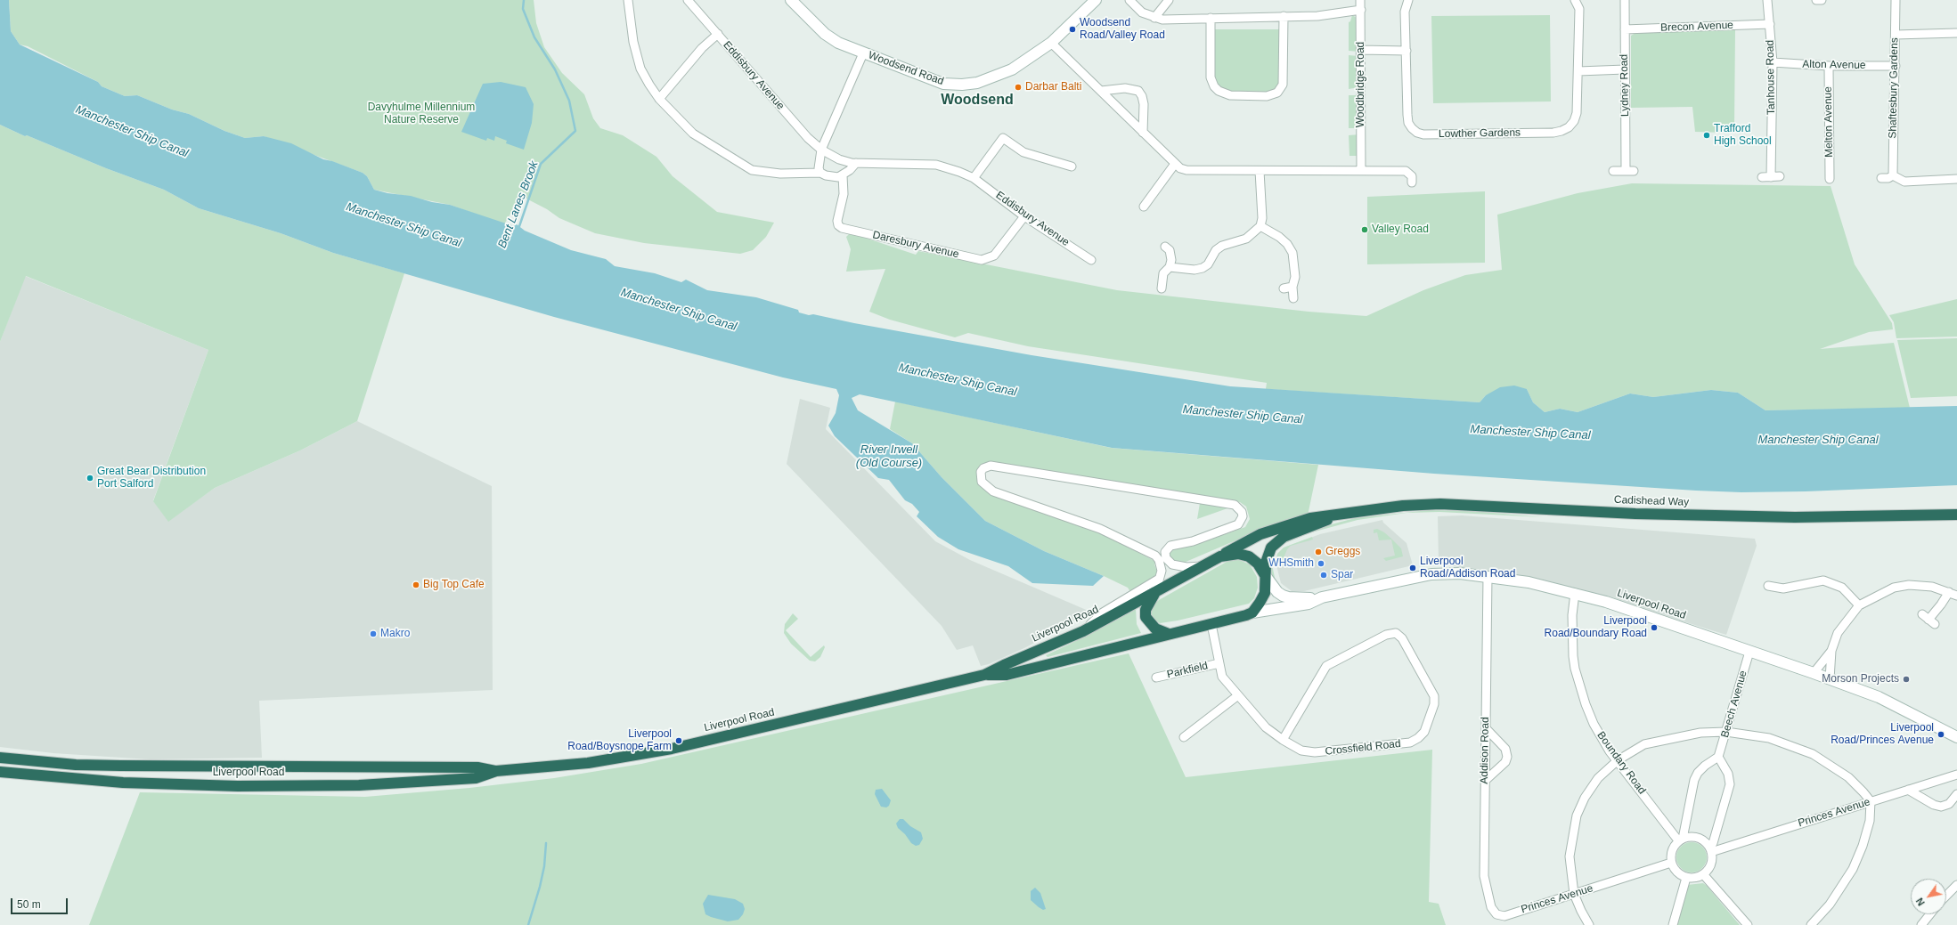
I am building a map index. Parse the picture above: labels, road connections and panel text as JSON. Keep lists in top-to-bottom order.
{
  "streets": {
    "highway": ["Cadishead Way", "Liverpool Road"],
    "main road": ["Woodsend Road"],
    "street": [
      "Brecon Avenue",
      "Alton Avenue",
      "Eddisbury Avenue",
      "Tanhouse Road",
      "Woodbridge Road",
      "Lydney Road",
      "Shaftesbury Gardens",
      "Melton Avenue",
      "Lowther Gardens",
      "Daresbury Avenue",
      "Parkfield",
      "Beech Avenue",
      "Crossfield Road",
      "Addison Road",
      "Boundary Road",
      "Princes Avenue"
    ]
  },
  "crossings": [
    ["Brecon Avenue", "Tanhouse Road"],
    ["Brecon Avenue", "Lydney Road"],
    ["Alton Avenue", "Tanhouse Road"],
    ["Alton Avenue", "Shaftesbury Gardens"],
    ["Alton Avenue", "Melton Avenue"],
    ["Eddisbury Avenue", "Daresbury Avenue"],
    ["Cadishead Way", "Liverpool Road"],
    ["Liverpool Road", "Beech Avenue"],
    ["Liverpool Road", "Crossfield Road"],
    ["Liverpool Road", "Addison Road"],
    ["Liverpool Road", "Boundary Road"],
    ["Parkfield", "Crossfield Road"],
    ["Addison Road", "Princes Avenue"],
    ["Boundary Road", "Princes Avenue"]
  ],
  "districts": ["Woodsend"],
  "water": ["Manchester Ship Canal", "Bent Lanes Brook", "River Irwell (Old Course)"],
  "parks": ["Davyhulme Millennium Nature Reserve"],
  "places": [
    "Woodsend Road/Valley Road",
    "Darbar Balti",
    "Trafford High School",
    "Valley Road",
    "Great Bear Distribution Port Salford",
    "Greggs",
    "WHSmith",
    "Liverpool Road/Addison Road",
    "Spar",
    "Big Top Cafe",
    "Liverpool Road/Boundary Road",
    "Makro",
    "Morson Projects",
    "Liverpool Road/Princes Avenue",
    "Liverpool Road/Boysnope Farm"
  ],
  "scale_bar": "50 m",
  "north": "bottom left"
}
